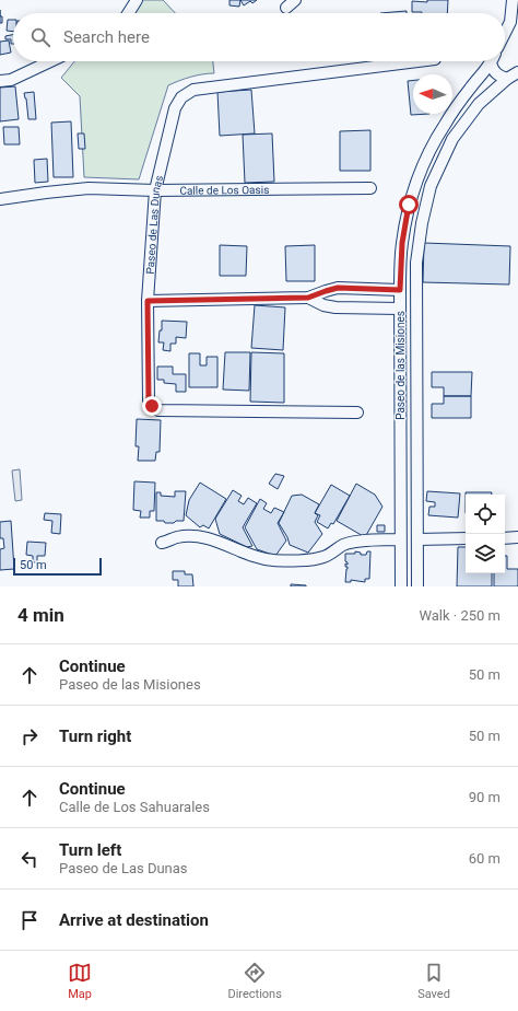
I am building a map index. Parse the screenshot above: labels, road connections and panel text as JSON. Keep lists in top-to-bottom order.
{
  "streets": {
    "street": ["Calle de Los Oasis", "Paseo de Las Dunas", "Paseo de las Misiones"]
  },
  "crossings": [
    ["Calle de Los Oasis", "Paseo de Las Dunas"]
  ],
  "scale_bar": "50 m",
  "north": "left",
  "page": {
    "search": "Search here",
    "scale": "50 m",
    "heading": ["4 min", "Walk · 250 m"],
    "list": [
      ["Continue", "Paseo de las Misiones", "50 m"],
      ["Turn right", "50 m"],
      ["Continue", "Calle de Los Sahuarales", "90 m"],
      ["Turn left", "Paseo de Las Dunas", "60 m"],
      "Arrive at destination"
    ],
    "nav": ["Map", "Directions", "Saved"]
  }
}
